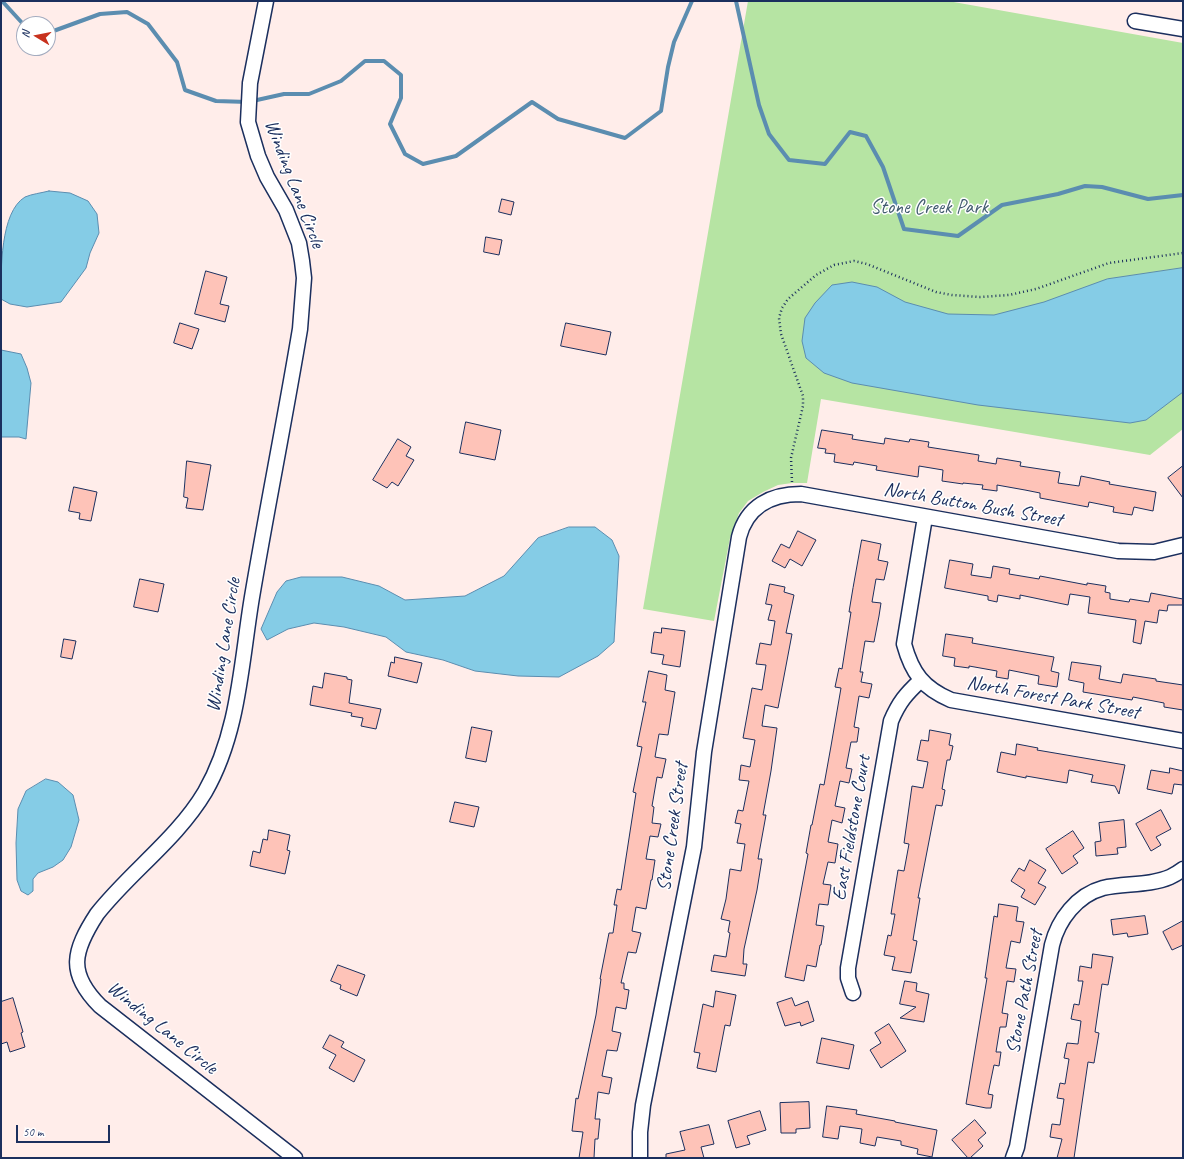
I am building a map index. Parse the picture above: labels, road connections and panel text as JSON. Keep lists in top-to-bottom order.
{
  "streets": {
    "street": [
      "Winding Lane Circle",
      "North Button Bush Street",
      "North Forest Park Street",
      "Stone Creek Street",
      "East Fieldstone Court",
      "Stone Path Street"
    ]
  },
  "crossings": [
    ["North Button Bush Street", "Stone Creek Street"],
    ["North Forest Park Street", "East Fieldstone Court"]
  ],
  "parks": ["Stone Creek Park"],
  "scale_bar": "50 m",
  "north": "left"
}
